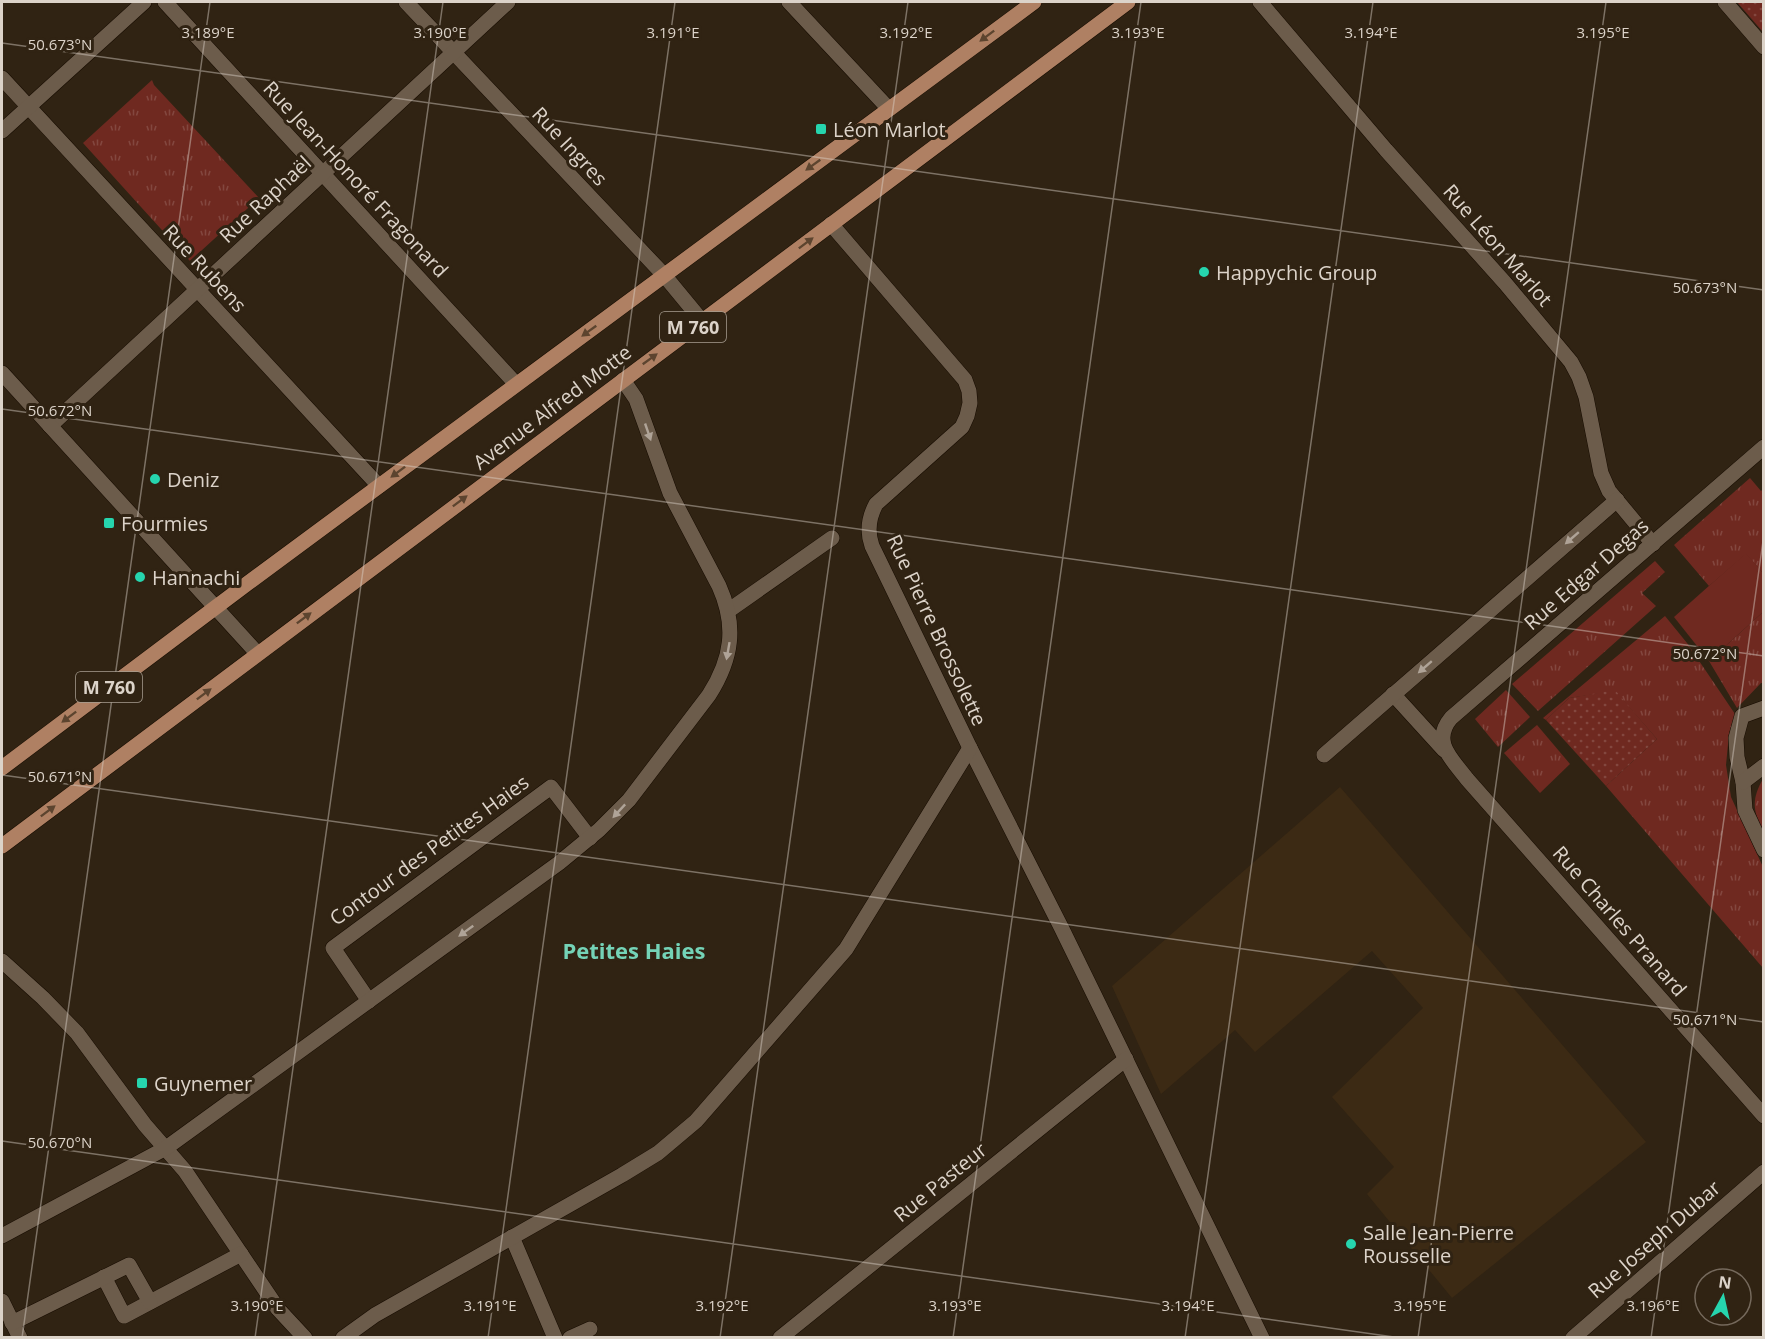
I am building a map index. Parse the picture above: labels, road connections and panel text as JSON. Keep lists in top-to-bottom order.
{
  "streets": {
    "main road": ["M 760", "Avenue Alfred Motte"],
    "street": [
      "Rue Ingres",
      "Rue Jean-Honoré Fragonard",
      "Rue Raphaël",
      "Rue Léon Marlot",
      "Rue Rubens",
      "Rue Edgar Degas",
      "Rue Pierre Brossolette",
      "Contour des Petites Haies",
      "Rue Charles Pranard",
      "Rue Pasteur",
      "Rue Joseph Dubar"
    ]
  },
  "crossings": [
    ["Rue Ingres", "Rue Raphaël"],
    ["Rue Ingres", "Avenue Alfred Motte"],
    ["Rue Jean-Honoré Fragonard", "Rue Raphaël"],
    ["Rue Jean-Honoré Fragonard", "Avenue Alfred Motte"],
    ["Rue Raphaël", "Rue Rubens"],
    ["Rue Léon Marlot", "Rue Edgar Degas"],
    ["Rue Rubens", "Avenue Alfred Motte"],
    ["Avenue Alfred Motte", "Rue Pierre Brossolette"],
    ["Rue Edgar Degas", "Rue Charles Pranard"]
  ],
  "districts": ["Petites Haies"],
  "places": {
    "transit": ["Léon Marlot", "Fourmies", "Guynemer"],
    "other": [
      "Happychic Group",
      "Deniz",
      "Hannachi",
      "Salle Jean-Pierre Rousselle"
    ]
  },
  "north": "top",
  "coordinates": [
    "3.189°E",
    "3.190°E",
    "3.191°E",
    "3.192°E",
    "3.193°E",
    "3.194°E",
    "3.195°E",
    "50.673°N",
    "50.672°N",
    "50.671°N",
    "50.670°N",
    "3.196°E"
  ]
}
